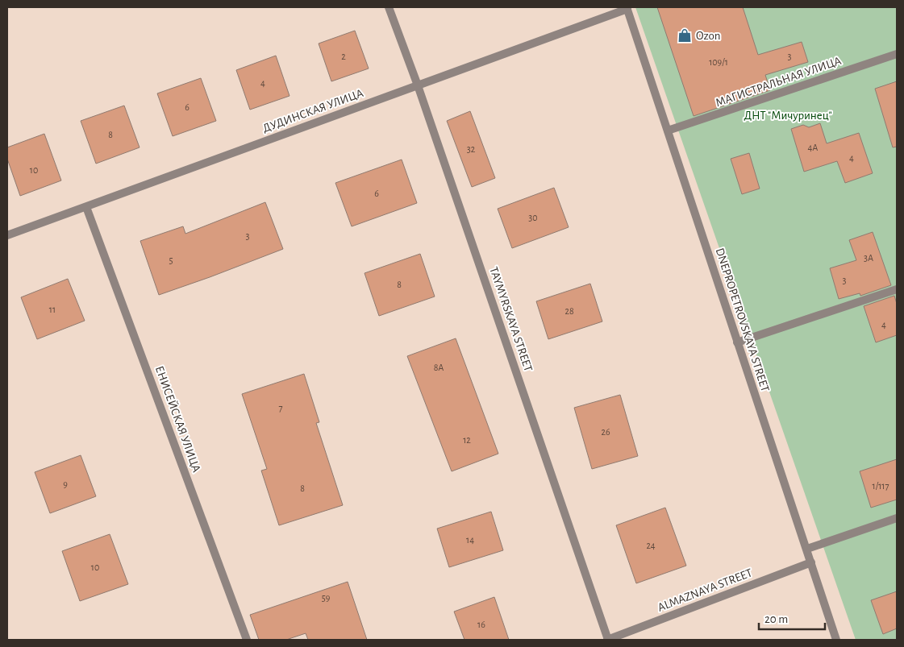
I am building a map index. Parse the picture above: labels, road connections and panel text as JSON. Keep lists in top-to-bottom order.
{
  "streets": {
    "street": [
      "МАГИСТРАЛЬНАЯ УЛИЦА",
      "ДУДИНСКАЯ УЛИЦА",
      "TAYMYRSKAYA STREET",
      "DNEPROPETROVSKAYA STREET",
      "ЕНИСЕЙСКАЯ УЛИЦА",
      "ALMAZNAYA STREET"
    ]
  },
  "crossings": [
    ["МАГИСТРАЛЬНАЯ УЛИЦА", "DNEPROPETROVSKAYA STREET"],
    ["ДУДИНСКАЯ УЛИЦА", "TAYMYRSKAYA STREET"],
    ["ДУДИНСКАЯ УЛИЦА", "DNEPROPETROVSKAYA STREET"],
    ["ДУДИНСКАЯ УЛИЦА", "ЕНИСЕЙСКАЯ УЛИЦА"],
    ["TAYMYRSKAYA STREET", "ALMAZNAYA STREET"],
    ["DNEPROPETROVSKAYA STREET", "ALMAZNAYA STREET"]
  ],
  "parks": ["ДНТ \"Мичуринец\""],
  "places": {
    "shop": ["Ozon"]
  },
  "house_numbers": [
    "2",
    "3",
    "109/1",
    "4",
    "6",
    "8",
    "4А",
    "32",
    "4",
    "10",
    "6",
    "30",
    "3",
    "3А",
    "5",
    "3",
    "8",
    "11",
    "28",
    "4",
    "8А",
    "7",
    "26",
    "12",
    "9",
    "1/117",
    "8",
    "14",
    "24",
    "10",
    "59",
    "16"
  ],
  "scale_bar": "20 m"
}
